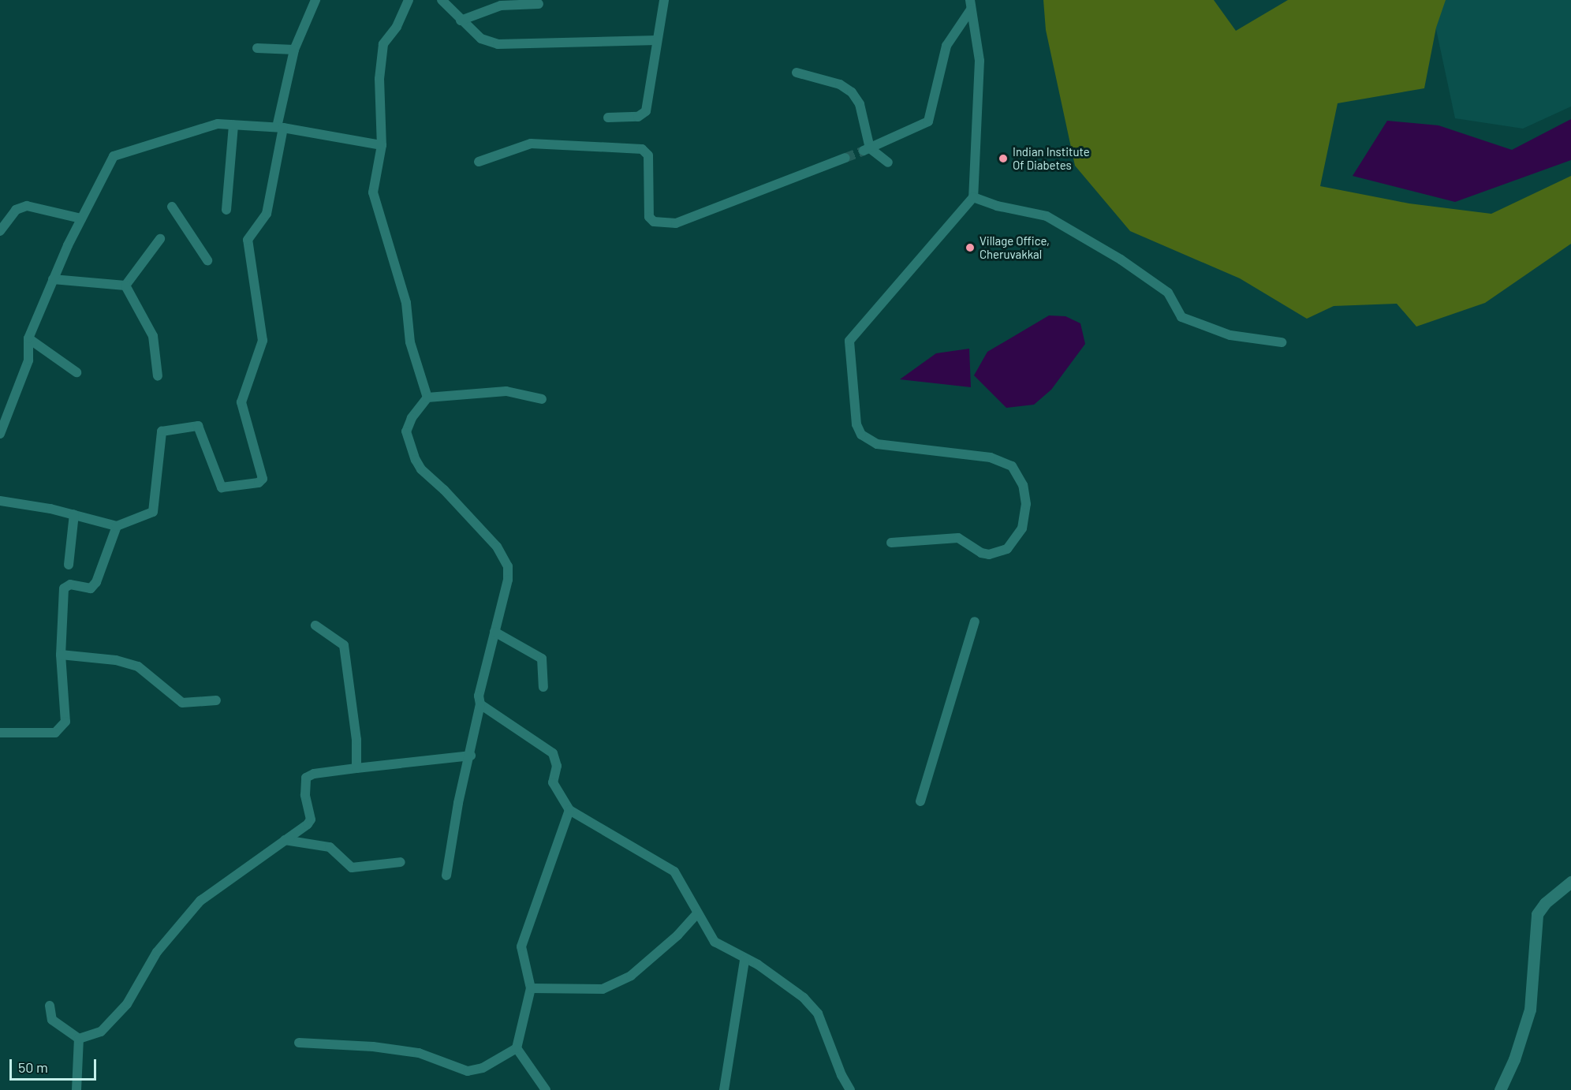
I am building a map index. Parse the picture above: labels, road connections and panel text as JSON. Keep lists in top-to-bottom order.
{
  "places": ["Indian Institute Of Diabetes", "Village Office, Cheruvakkal"],
  "scale_bar": "50 m"
}
